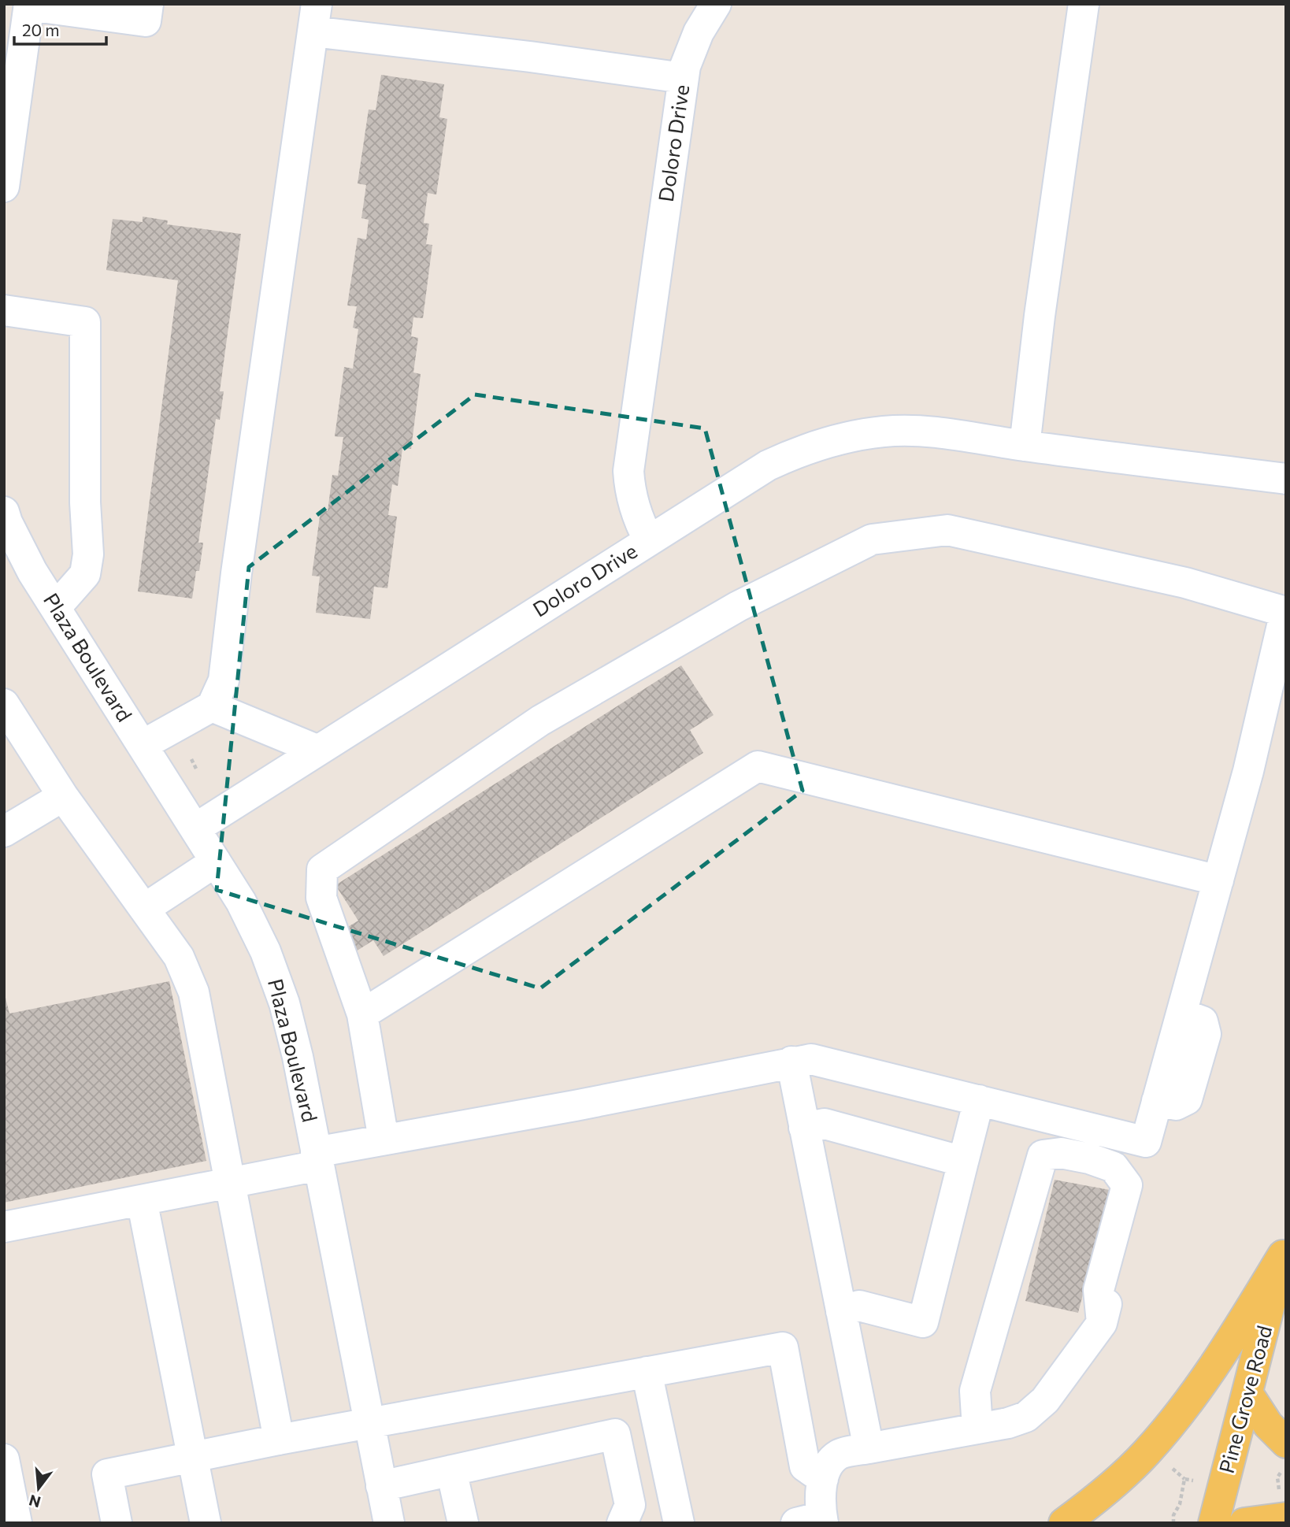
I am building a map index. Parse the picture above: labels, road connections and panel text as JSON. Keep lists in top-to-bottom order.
{
  "streets": {
    "main road": ["Pine Grove Road"],
    "street": ["Doloro Drive", "Plaza Boulevard"]
  },
  "crossings": [
    ["Doloro Drive", "Plaza Boulevard"]
  ],
  "scale_bar": "20 m",
  "north": "bottom"
}
